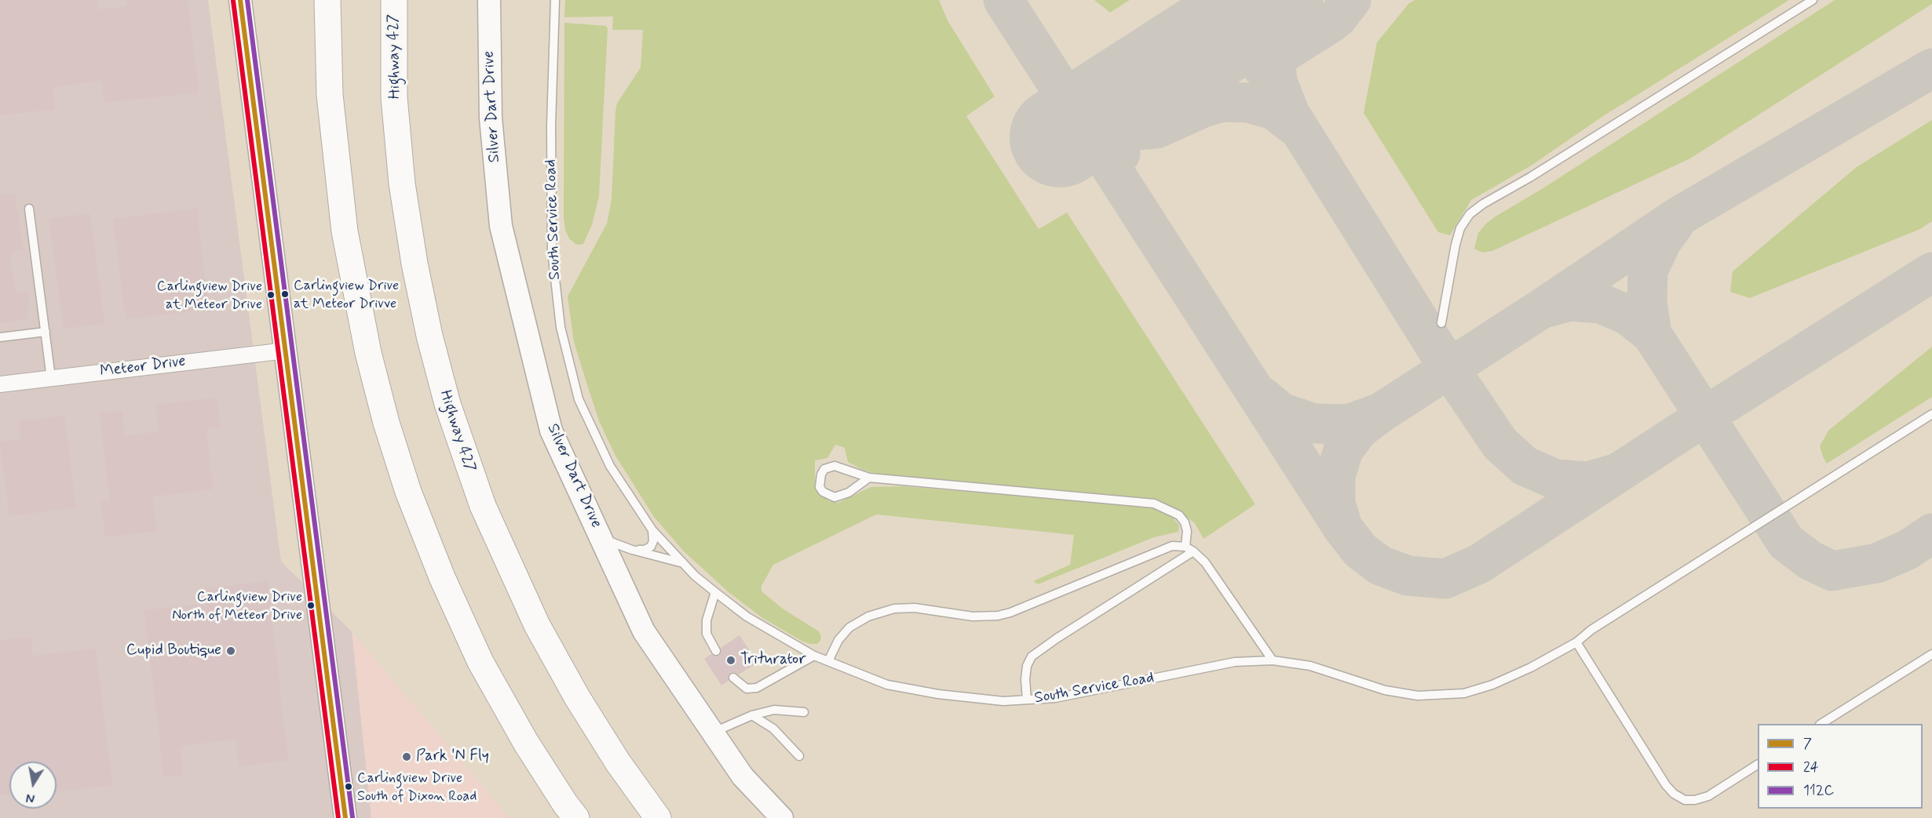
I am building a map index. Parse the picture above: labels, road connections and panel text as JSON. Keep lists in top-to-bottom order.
{
  "streets": {
    "highway": ["Highway 427"],
    "street": ["Silver Dart Drive", "Meteor Drive"],
    "lane": ["South Service Road"]
  },
  "crossings": [
    ["Silver Dart Drive", "South Service Road"]
  ],
  "places": [
    "Carlingview Drive at Meteor Drivve",
    "Carlingview Drive at Meteor Drive",
    "Carlingview Drive North of Meteor Drive",
    "Cupid Boutique",
    "Triturator",
    "Park 'N Fly",
    "Carlingview Drive South of Dixon Road"
  ],
  "lines": ["transit line 7", "transit line 112C", "transit line 24"],
  "legend": ["7", "24", "112C"],
  "north": "bottom"
}
